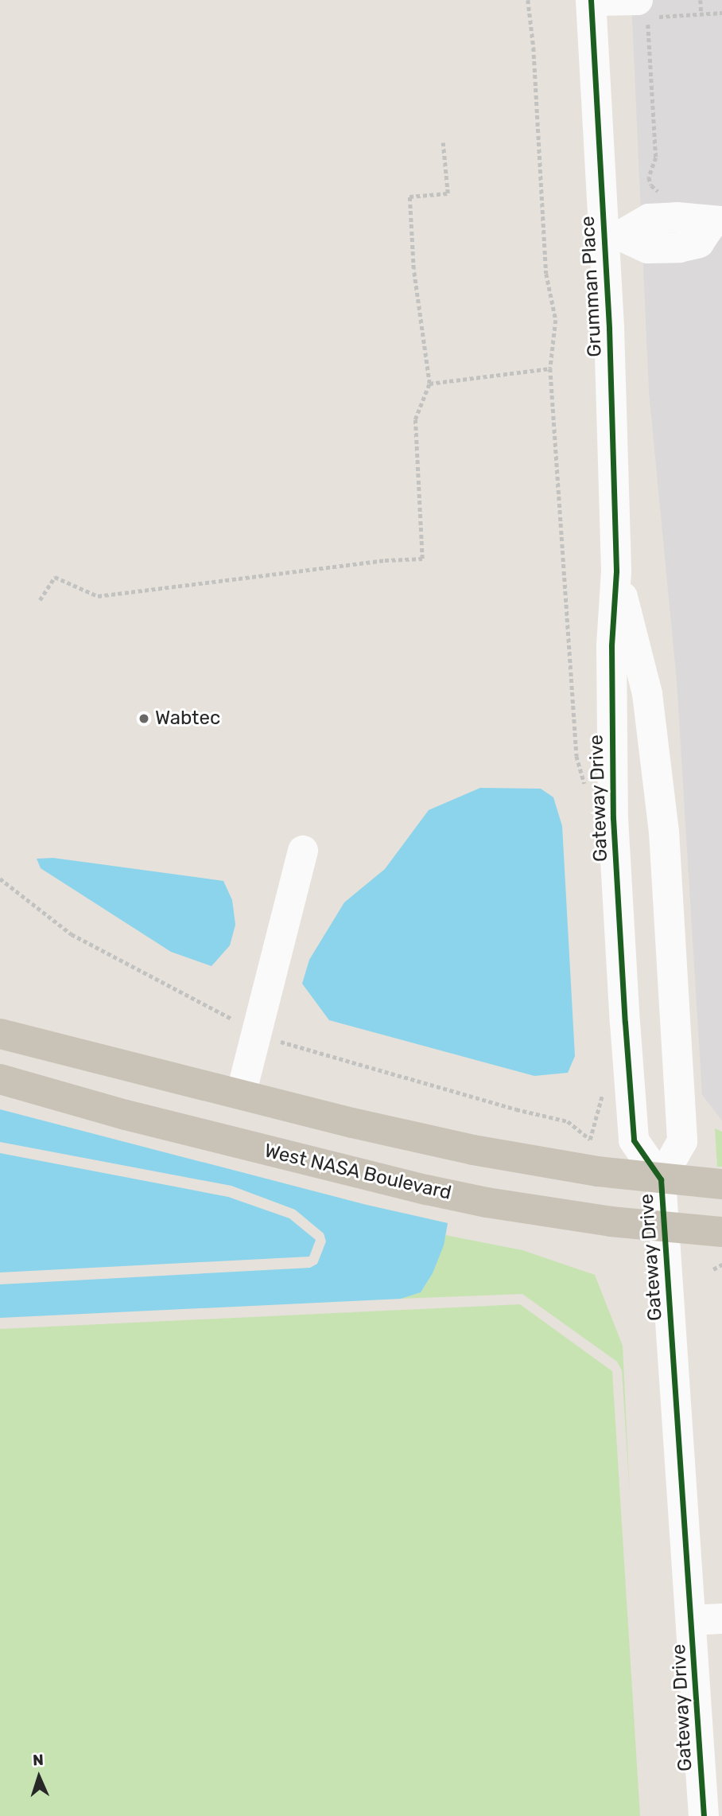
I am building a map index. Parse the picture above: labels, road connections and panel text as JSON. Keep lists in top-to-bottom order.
{
  "streets": {
    "main road": ["West NASA Boulevard"],
    "street": ["Grumman Place", "Gateway Drive"]
  },
  "crossings": [
    ["Grumman Place", "Gateway Drive"],
    ["Gateway Drive", "West NASA Boulevard"]
  ],
  "places": ["Wabtec"],
  "north": "top"
}
